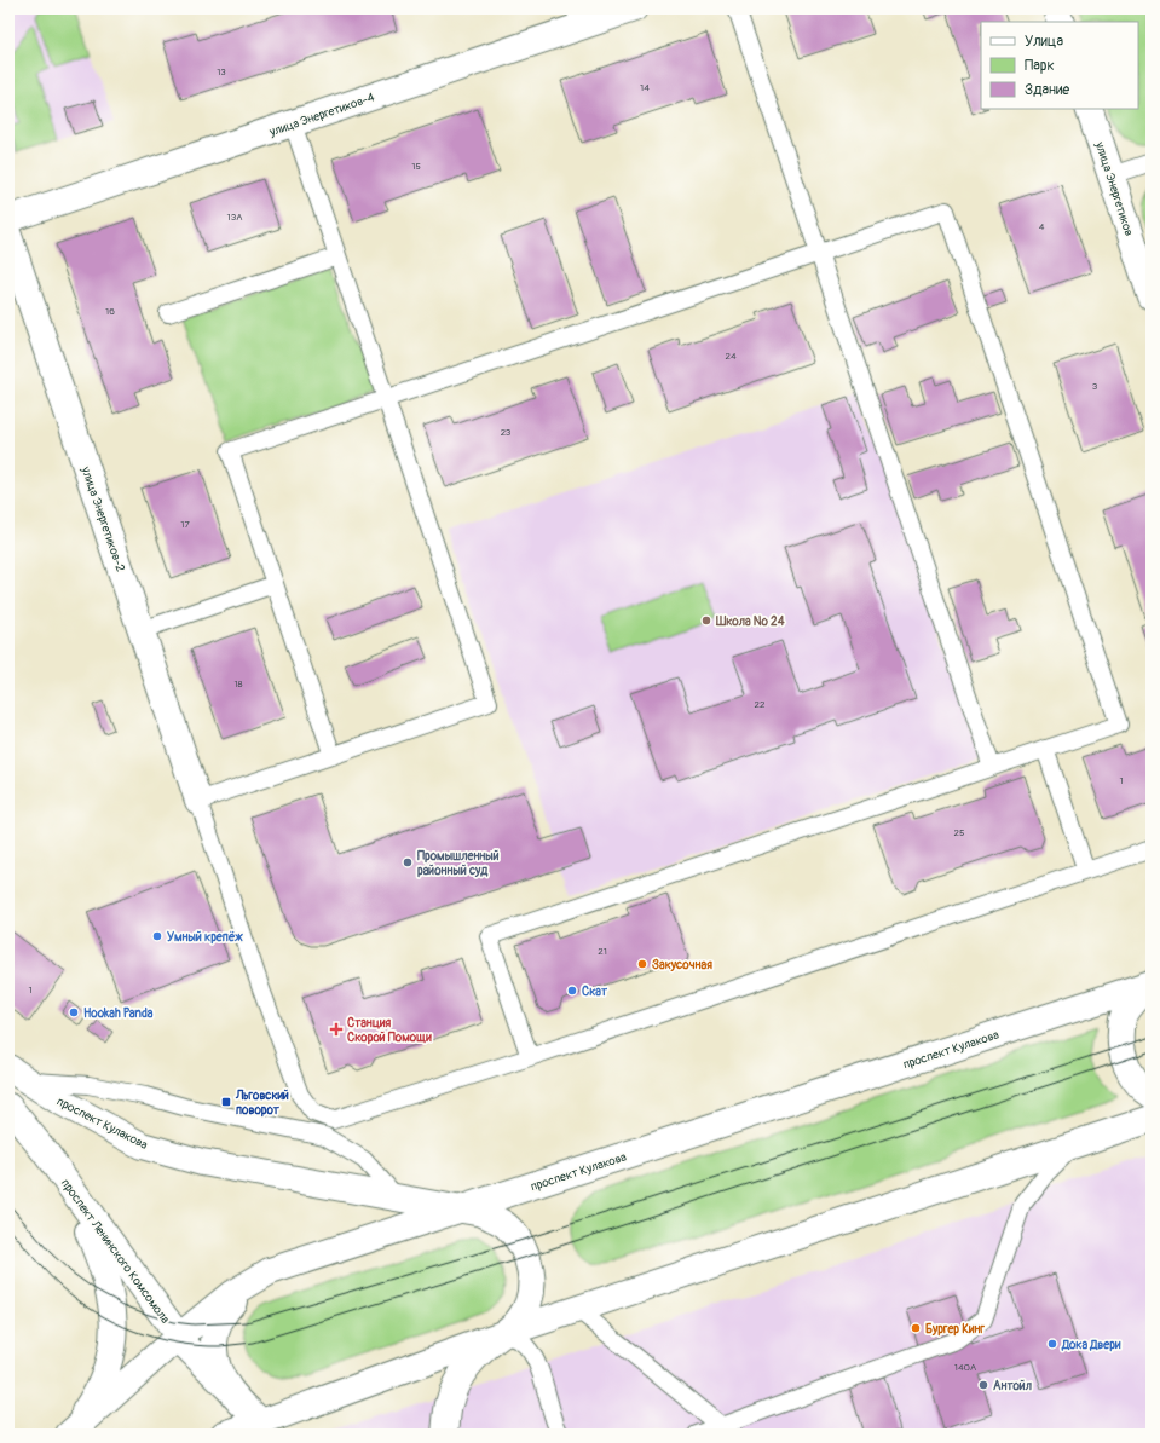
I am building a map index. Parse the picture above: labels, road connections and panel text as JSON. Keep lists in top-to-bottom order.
{
  "streets": {
    "main road": [
      "улица Энергетиков-4",
      "улица Энергетиков",
      "улица Энергетиков-2",
      "проспект Кулакова",
      "проспект Ленинского Комсомола"
    ]
  },
  "places": {
    "other": [
      "Школа № 24",
      "Промышленный районный суд",
      "Умный крепёж",
      "Закусочная",
      "Скат",
      "Hookah Panda",
      "Бургер Кинг",
      "Дока Двери",
      "Антойл"
    ],
    "health": ["Станция Скорой Помощи"],
    "transit": ["Льговский поворот"]
  },
  "house_numbers": [
    "13",
    "14",
    "15",
    "13А",
    "4",
    "16",
    "24",
    "3",
    "23",
    "17",
    "18",
    "22",
    "1",
    "25",
    "21",
    "1",
    "140А"
  ],
  "legend": ["Улица", "Парк", "Здание"]
}
